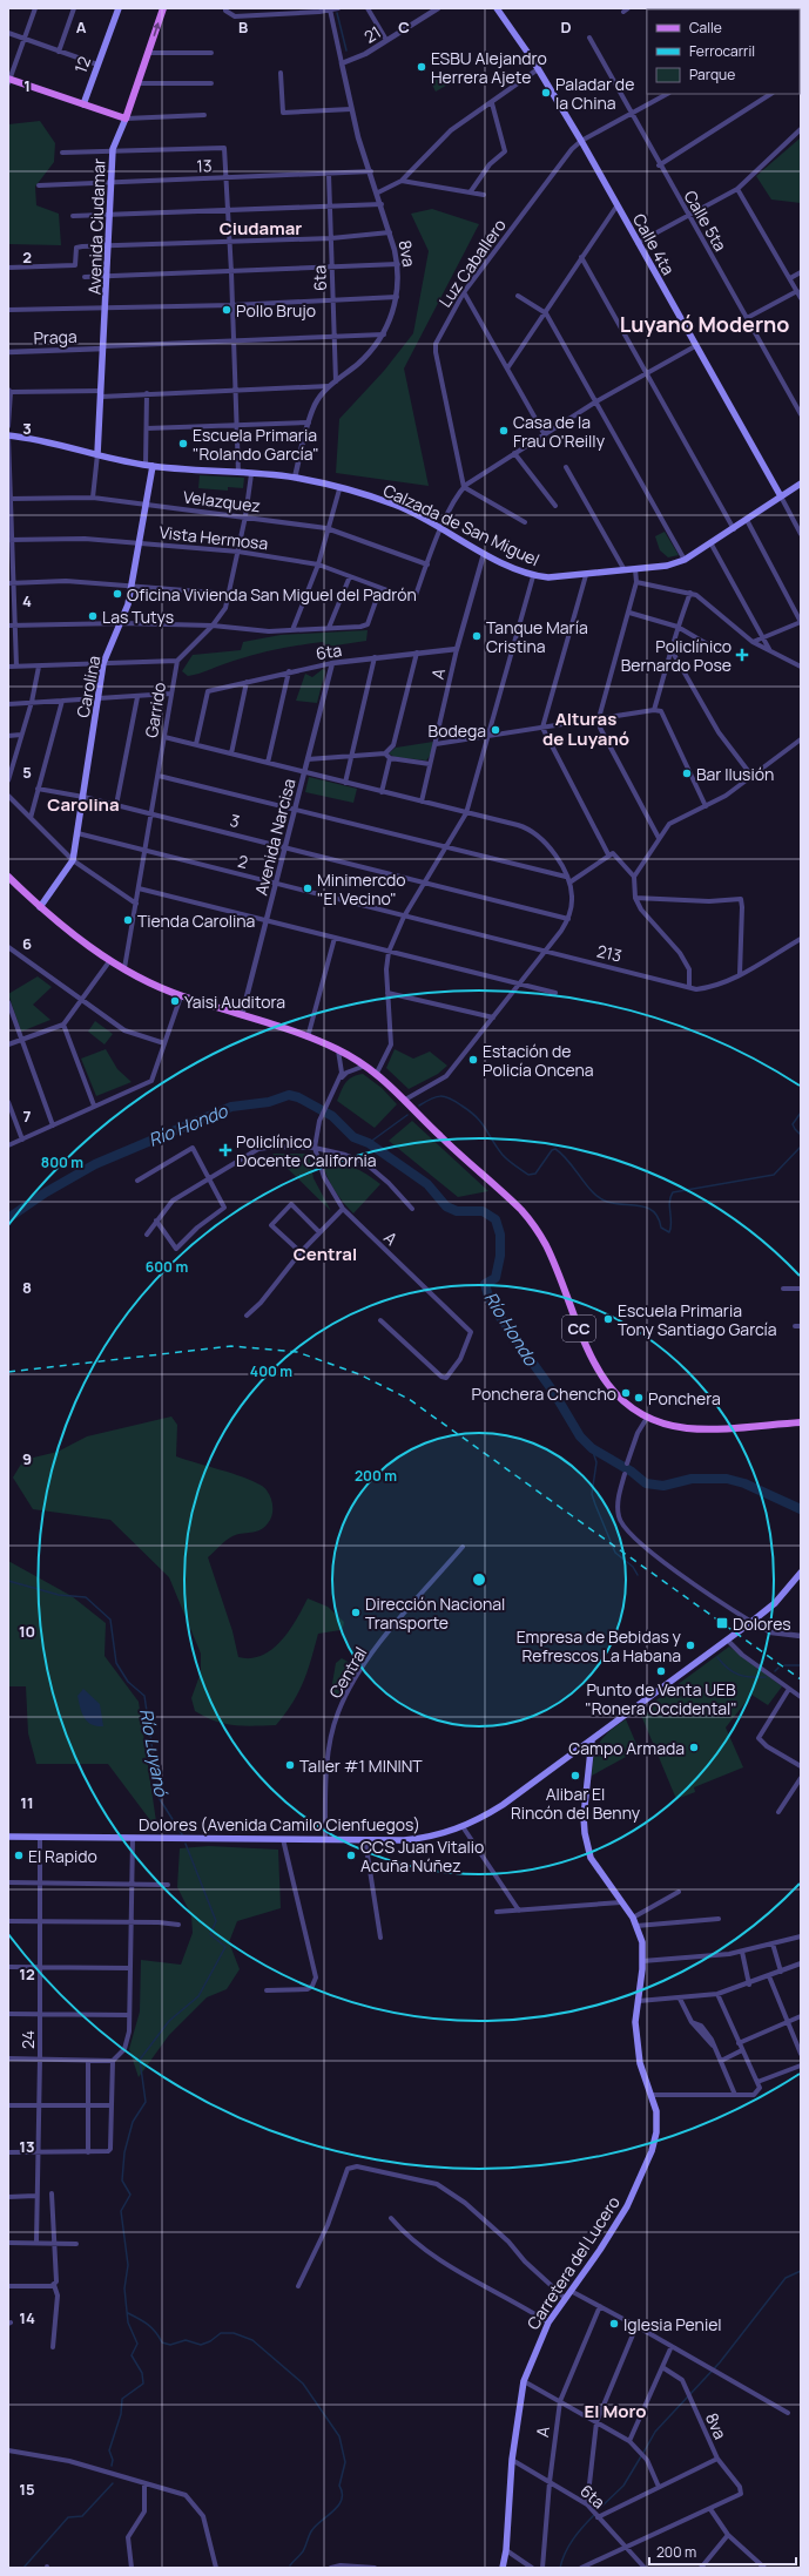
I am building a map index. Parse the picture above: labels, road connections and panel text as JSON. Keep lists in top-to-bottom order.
{
  "streets": {
    "main road": [
      "12",
      "Avenida Ciudamar",
      "Calle 4ta",
      "Calzada de San Miguel",
      "Carolina",
      "CC",
      "Dolores (Avenida Camilo Cienfuegos)",
      "Carretera del Lucero"
    ],
    "street": [
      "21",
      "13",
      "Calle 5ta",
      "8va",
      "Luz Caballero",
      "6ta",
      "Praga",
      "Velazquez",
      "Vista Hermosa",
      "A",
      "Garrido",
      "3",
      "Avenida Narcisa",
      "2",
      "213",
      "Central",
      "24"
    ]
  },
  "crossings": [
    ["21", "8va"],
    ["13", "Avenida Ciudamar"],
    ["13", "8va"],
    ["13", "6ta"],
    ["Avenida Ciudamar", "Praga"],
    ["Avenida Ciudamar", "Calzada de San Miguel"],
    ["Calle 4ta", "Luz Caballero"],
    ["Calle 4ta", "Calzada de San Miguel"],
    ["8va", "6ta"],
    ["8va", "Calzada de San Miguel"],
    ["6ta", "A"],
    ["6ta", "Avenida Narcisa"],
    ["6ta", "Carretera del Lucero"],
    ["Velazquez", "Vista Hermosa"],
    ["Velazquez", "Carolina"],
    ["Velazquez", "Garrido"],
    ["Calzada de San Miguel", "A"],
    ["Calzada de San Miguel", "Carolina"],
    ["Calzada de San Miguel", "Garrido"],
    ["Vista Hermosa", "Carolina"],
    ["Vista Hermosa", "Garrido"],
    ["Carolina", "3"],
    ["Carolina", "2"],
    ["Carolina", "CC"],
    ["Garrido", "3"],
    ["Garrido", "2"],
    ["Garrido", "CC"],
    ["3", "Avenida Narcisa"],
    ["Avenida Narcisa", "2"],
    ["Avenida Narcisa", "CC"],
    ["2", "213"],
    ["Central", "Dolores (Avenida Camilo Cienfuegos)"],
    ["Dolores (Avenida Camilo Cienfuegos)", "24"],
    ["Dolores (Avenida Camilo Cienfuegos)", "Carretera del Lucero"]
  ],
  "districts": [
    "Ciudamar",
    "Luyanó Moderno",
    "Alturas de Luyanó",
    "Carolina",
    "Central",
    "El Moro"
  ],
  "water": ["Río Hondo", "Río Luyanó"],
  "places": {
    "other": [
      "ESBU Alejandro Herrera Ajete",
      "Paladar de la China",
      "Pollo Brujo",
      "Casa de la Frau O'Reilly",
      "Escuela Primaria \"Rolando García\"",
      "Oficina Vivienda San Miguel del Padrón",
      "Las Tutys",
      "Tanque María Cristina",
      "Bodega",
      "Bar Ilusión",
      "Minimercdo \"El Vecino\"",
      "Tienda Carolina",
      "Yaisi Auditora",
      "Estación de Policía Oncena",
      "Escuela Primaria Tony Santiago García",
      "Ponchera Chencho",
      "Ponchera",
      "Dirección Nacional Transporte",
      "Empresa de Bebidas y Refrescos La Habana",
      "Punto de Venta UEB \"Ronera Occidental\"",
      "Campo Armada",
      "Taller #1 MININT",
      "Alibar El Rincón del Benny",
      "El Rapido",
      "CCS Juan Vitalio Acuña Núñez",
      "Iglesia Peniel"
    ],
    "health": ["Policlínico Bernardo Pose", "Policlínico Docente California"],
    "transit": ["Dolores"]
  },
  "legend": ["Calle", "Ferrocarril", "Parque"],
  "scale_bar": "200 m",
  "grid": {
    "columns": [
      "A",
      "B",
      "C",
      "D"
    ],
    "rows": [
      "1",
      "2",
      "3",
      "4",
      "5",
      "6",
      "7",
      "8",
      "9",
      "10",
      "11",
      "12",
      "13",
      "14",
      "15"
    ]
  },
  "rings": [
    "800 m",
    "600 m",
    "400 m",
    "200 m"
  ]
}
